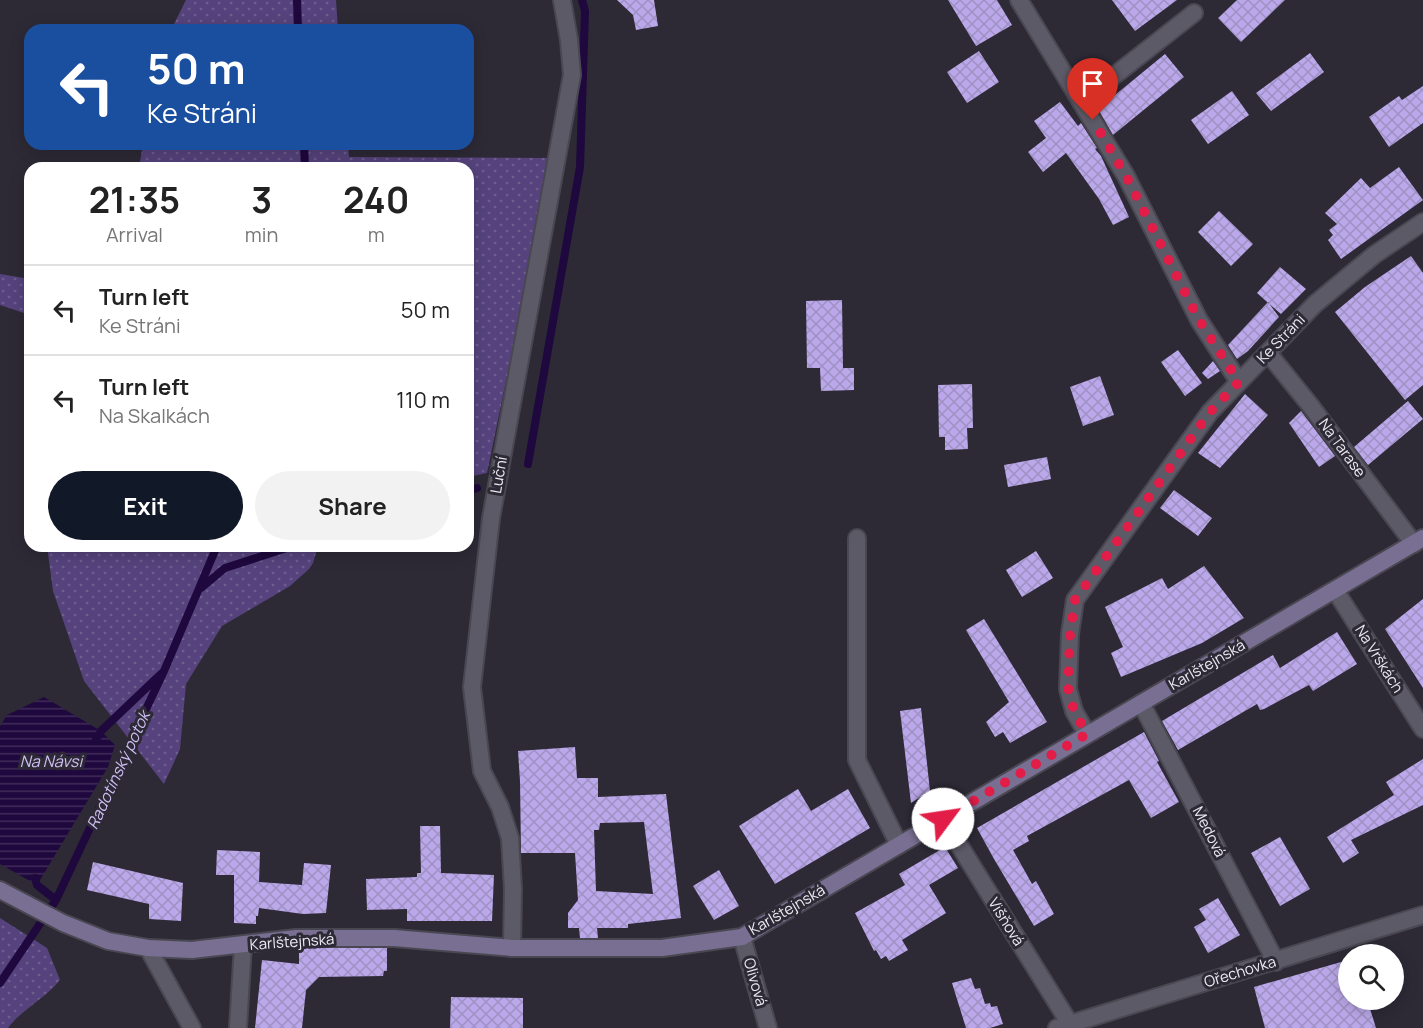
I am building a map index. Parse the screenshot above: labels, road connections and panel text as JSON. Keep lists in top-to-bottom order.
{
  "streets": {
    "main road": ["Karlštejnská"],
    "street": [
      "Ke Stráni",
      "Na Tarase",
      "Luční",
      "Na Vrškách",
      "Medová",
      "Višňová",
      "Ořechovka",
      "Olivová"
    ]
  },
  "crossings": [
    ["Ke Stráni", "Na Tarase"],
    ["Ke Stráni", "Karlštejnská"],
    ["Na Tarase", "Karlštejnská"],
    ["Luční", "Karlštejnská"],
    ["Na Vrškách", "Karlštejnská"],
    ["Karlštejnská", "Medová"],
    ["Karlštejnská", "Višňová"],
    ["Karlštejnská", "Olivová"],
    ["Medová", "Ořechovka"],
    ["Višňová", "Ořechovka"]
  ],
  "water": ["Na Návsi", "Radotínský potok"],
  "page": {
    "turn": ["50 m", "Ke Stráni"],
    "eta": [
      "21:35",
      "Arrival",
      "3",
      "min",
      "240",
      "m"
    ],
    "list": [
      {
        "name": "Turn left",
        "note": "Ke Stráni",
        "value": "50 m"
      },
      {
        "name": "Turn left",
        "note": "Na Skalkách",
        "value": "110 m"
      }
    ],
    "buttons": ["Exit", "Share"]
  }
}
